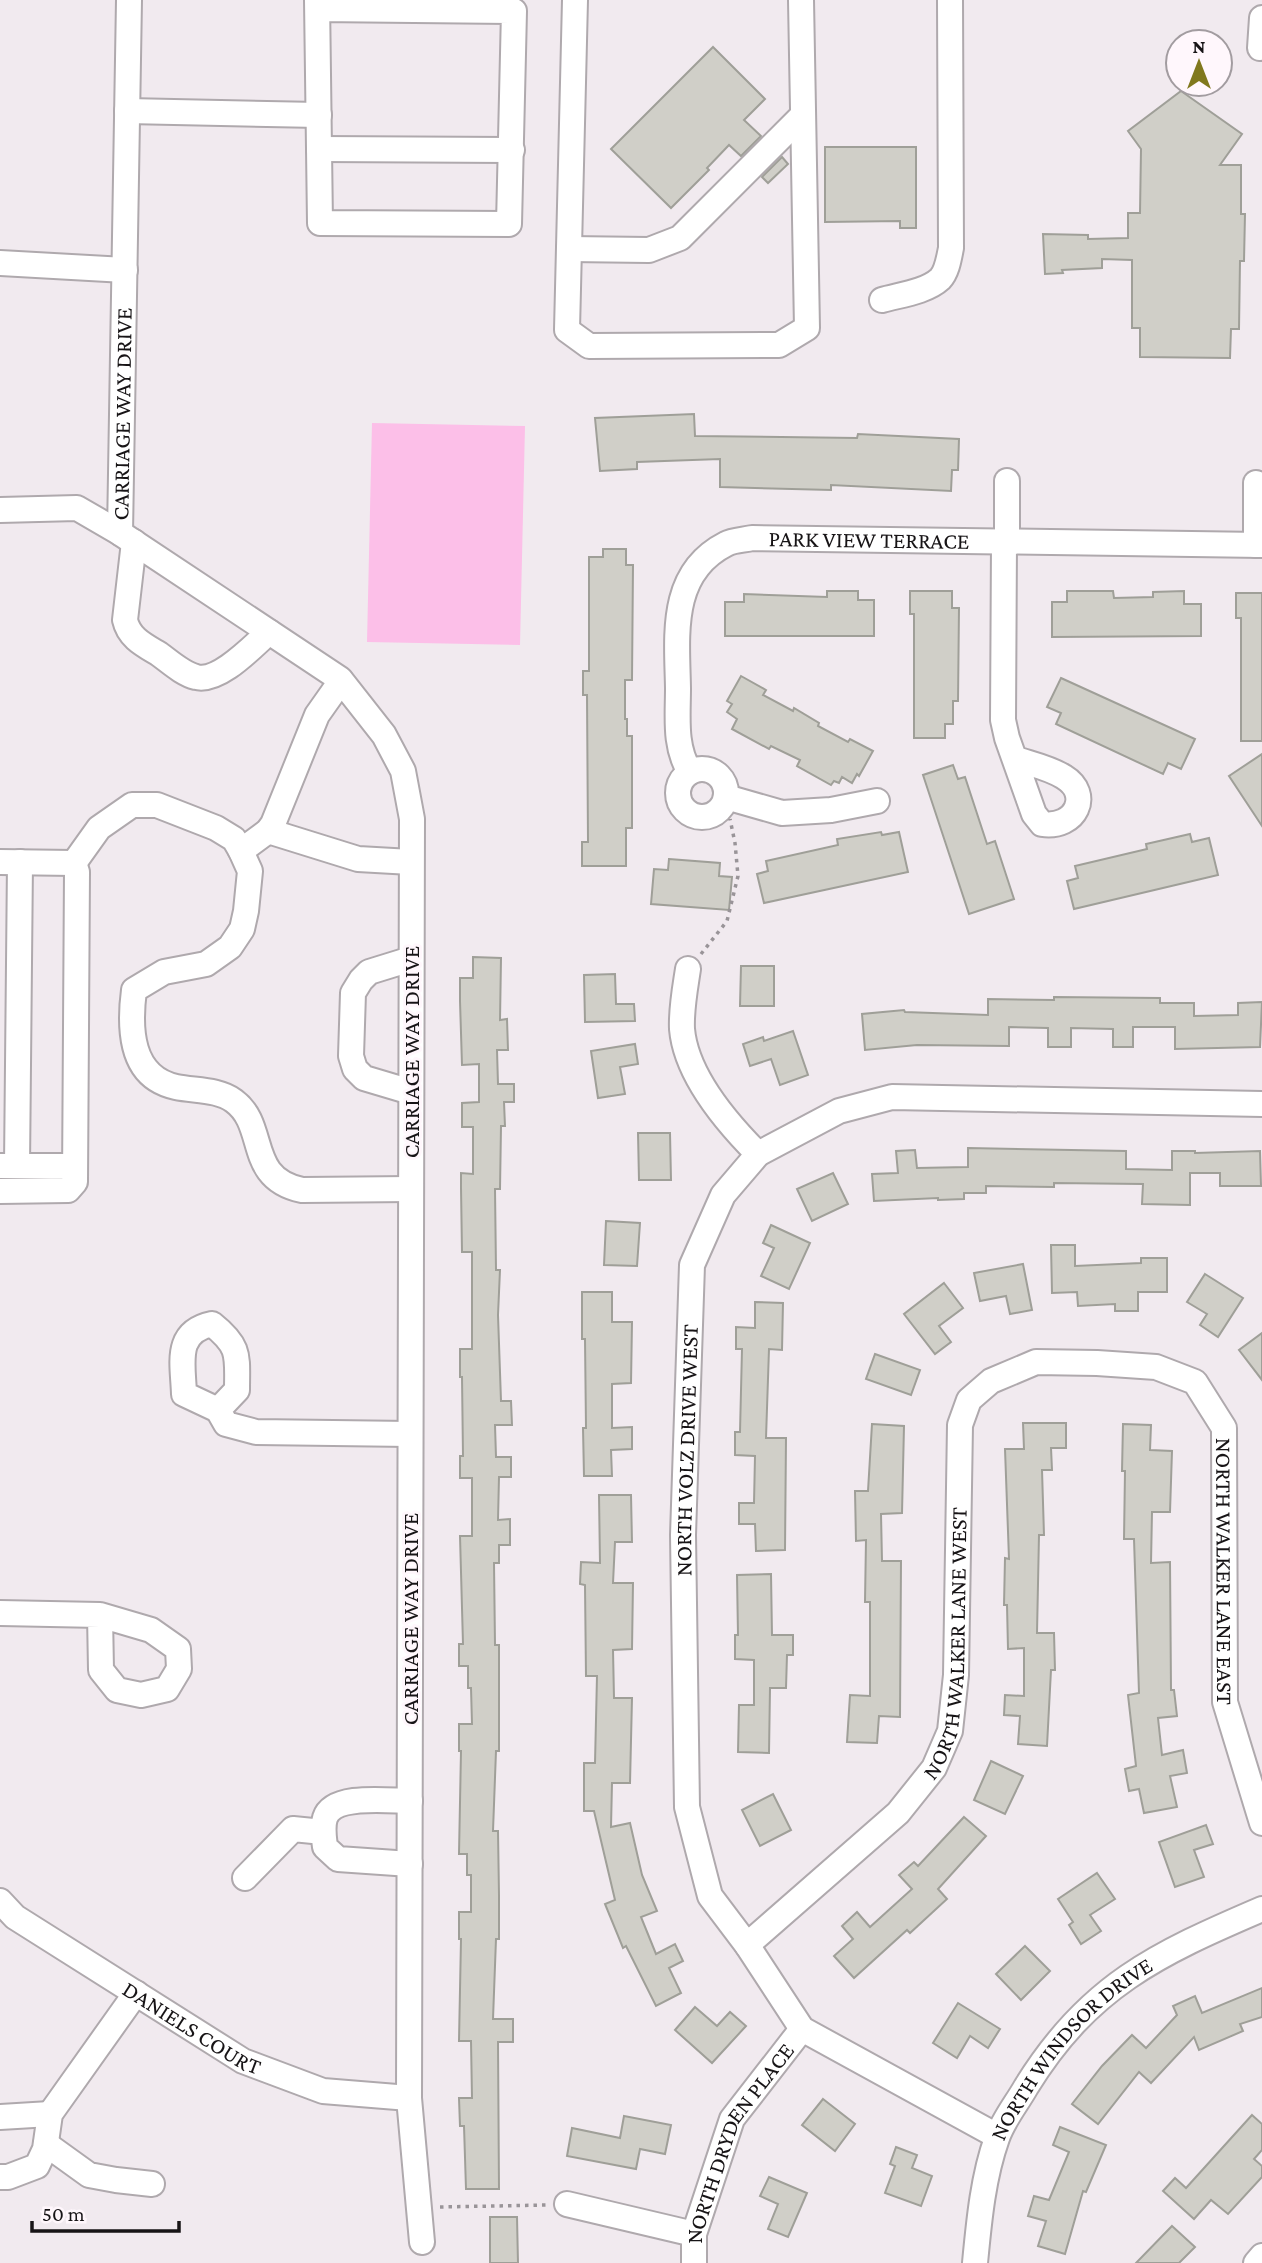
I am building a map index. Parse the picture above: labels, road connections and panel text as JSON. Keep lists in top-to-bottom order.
{
  "streets": {
    "street": [
      "CARRIAGE WAY DRIVE",
      "PARK VIEW TERRACE",
      "NORTH VOLZ DRIVE WEST",
      "NORTH WALKER LANE EAST",
      "NORTH WALKER LANE WEST",
      "DANIELS COURT",
      "NORTH WINDSOR DRIVE",
      "NORTH DRYDEN PLACE"
    ]
  },
  "crossings": [
    ["CARRIAGE WAY DRIVE", "DANIELS COURT"],
    ["NORTH VOLZ DRIVE WEST", "NORTH WALKER LANE WEST"],
    ["NORTH VOLZ DRIVE WEST", "NORTH WINDSOR DRIVE"],
    ["NORTH VOLZ DRIVE WEST", "NORTH DRYDEN PLACE"],
    ["NORTH WALKER LANE EAST", "NORTH WALKER LANE WEST"]
  ],
  "scale_bar": "50 m",
  "north": "top"
}
